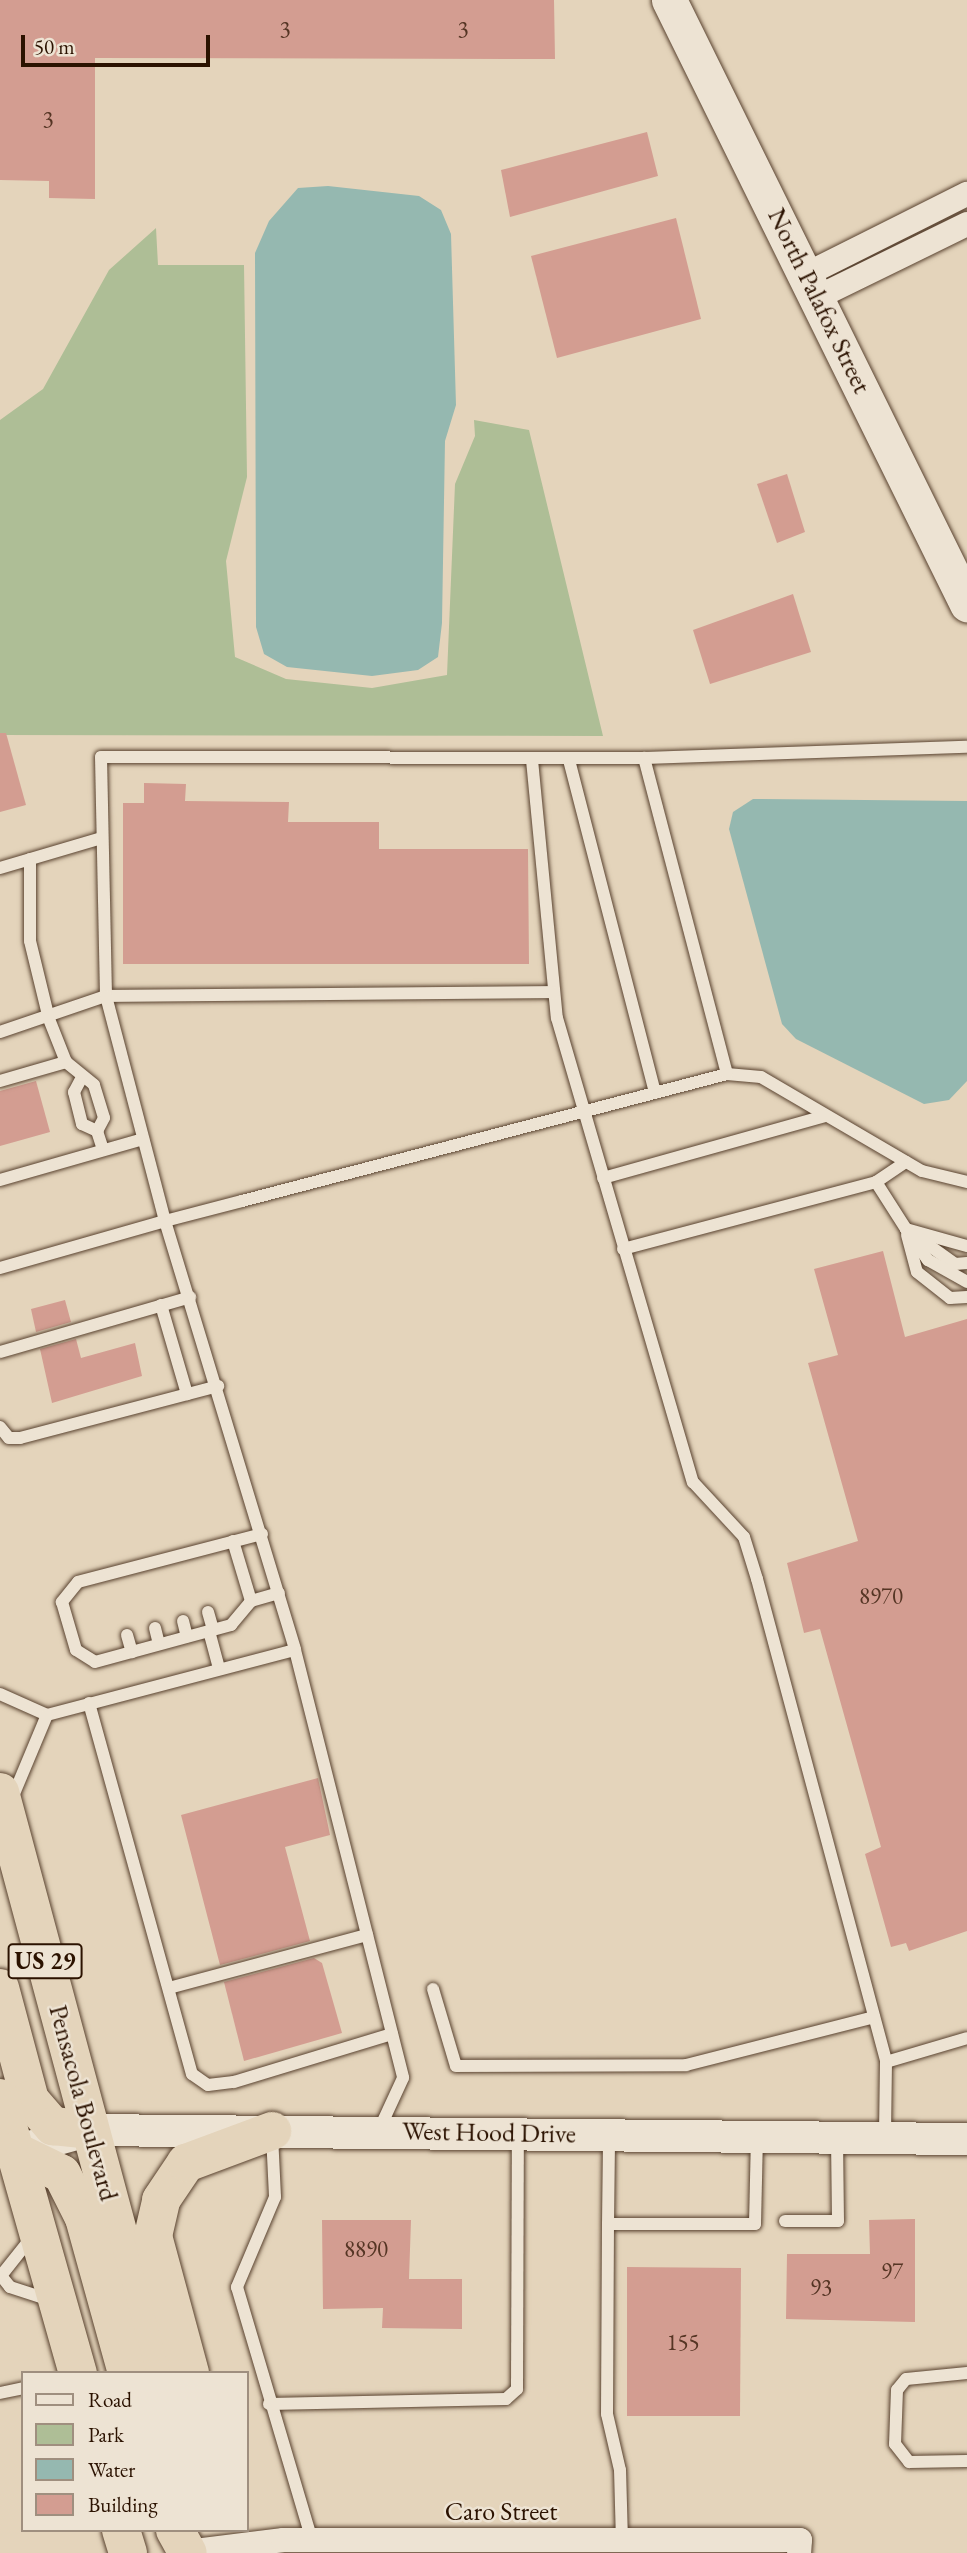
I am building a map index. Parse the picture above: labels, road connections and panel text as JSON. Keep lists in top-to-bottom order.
{
  "streets": {
    "highway": ["US 29", "Pensacola Boulevard"],
    "main road": ["North Palafox Street"],
    "street": ["West Hood Drive", "Caro Street"]
  },
  "crossings": [
    ["Pensacola Boulevard", "West Hood Drive"]
  ],
  "house_numbers": [
    "3",
    "3",
    "3",
    "8970",
    "8890",
    "97",
    "93",
    "155"
  ],
  "legend": [
    "Road",
    "Park",
    "Water",
    "Building"
  ],
  "scale_bar": "50 m"
}
